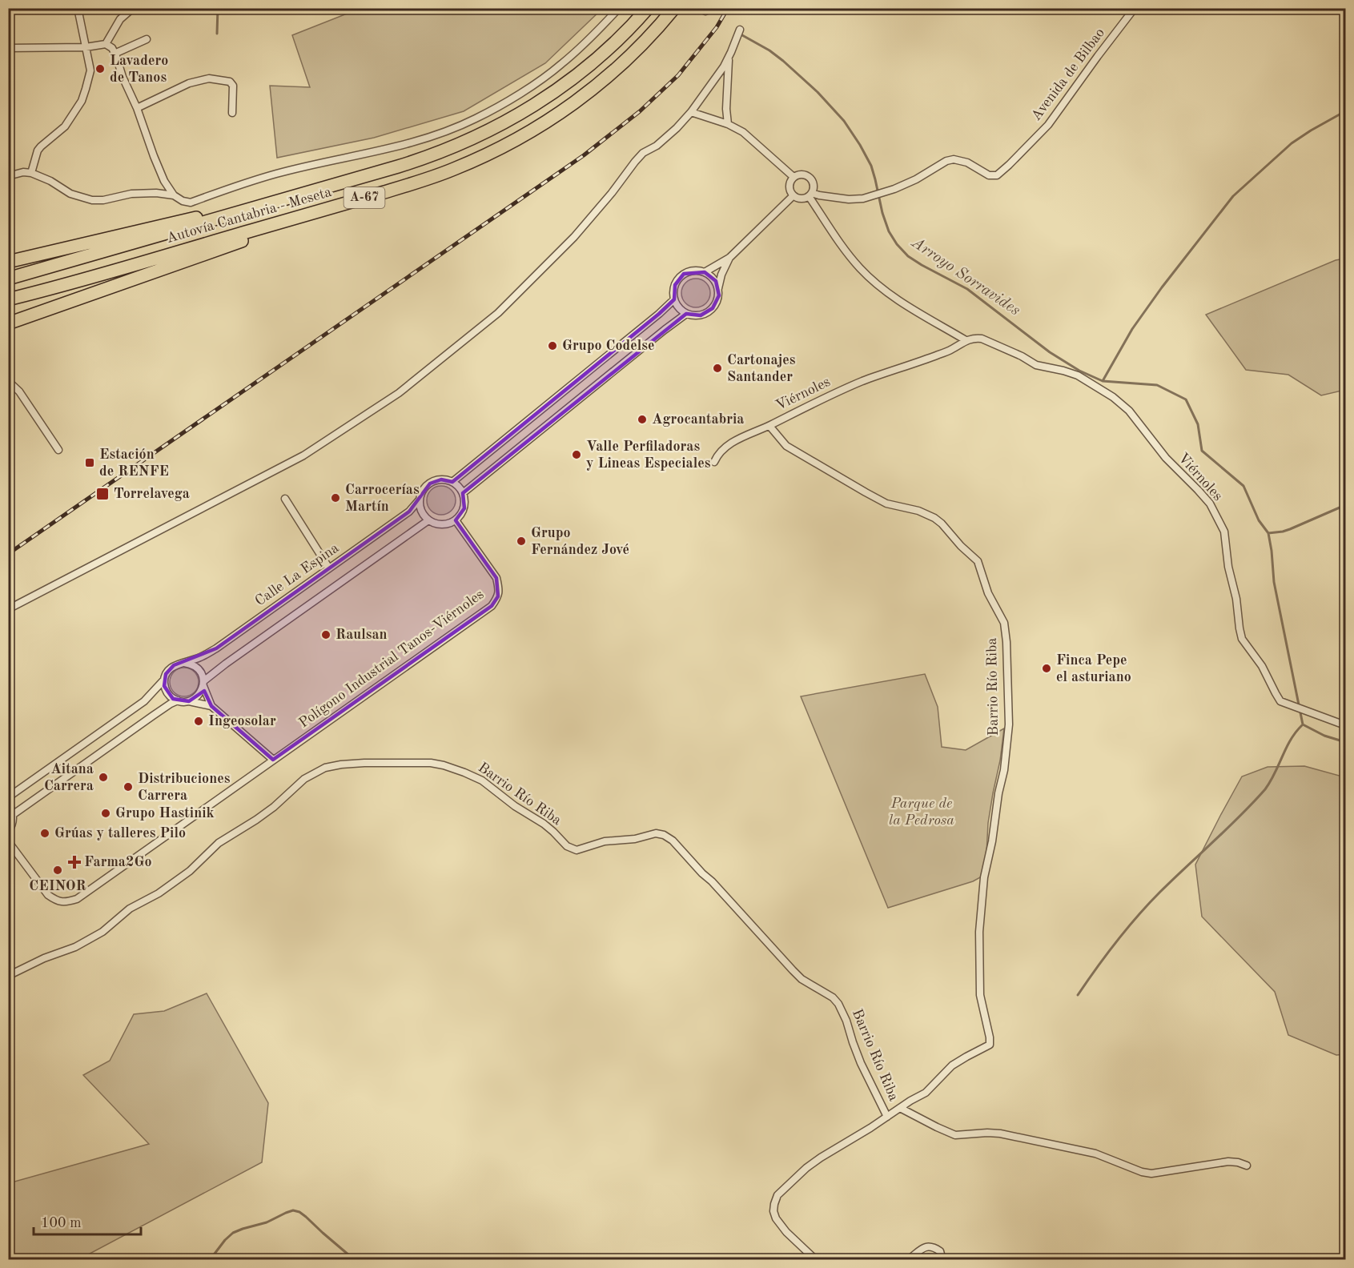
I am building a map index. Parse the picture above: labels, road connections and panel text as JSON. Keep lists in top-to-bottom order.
{
  "streets": {
    "highway": ["A-67", "Autovía Cantabria - Meseta"],
    "street": [
      "Avenida de Bilbao",
      "Viérnoles",
      "Calle La Espina",
      "Polígono Industrial Tanos-Viérnoles",
      "Barrio Río Riba"
    ]
  },
  "crossings": [
    ["Avenida de Bilbao", "Viérnoles"],
    ["Viérnoles", "Barrio Río Riba"],
    ["Calle La Espina", "Polígono Industrial Tanos-Viérnoles"]
  ],
  "water": ["Arroyo Sorravides"],
  "parks": ["Parque de la Pedrosa"],
  "places": {
    "other": [
      "Lavadero de Tanos",
      "Grupo Codelse",
      "Cartonajes Santander",
      "Agrocantabria",
      "Valle Perfiladoras y Lineas Especiales",
      "Carrocerías Martín",
      "Grupo Fernández Jové",
      "Raulsan",
      "Finca Pepe el asturiano",
      "Ingeosolar",
      "Aitana Carrera",
      "Distribuciones Carrera",
      "Grupo Hastinik",
      "Grúas y talleres Pilo",
      "CEINOR"
    ],
    "transit": ["Estación de RENFE", "Torrelavega"],
    "health": ["Farma2Go"]
  },
  "scale_bar": "100 m"
}
